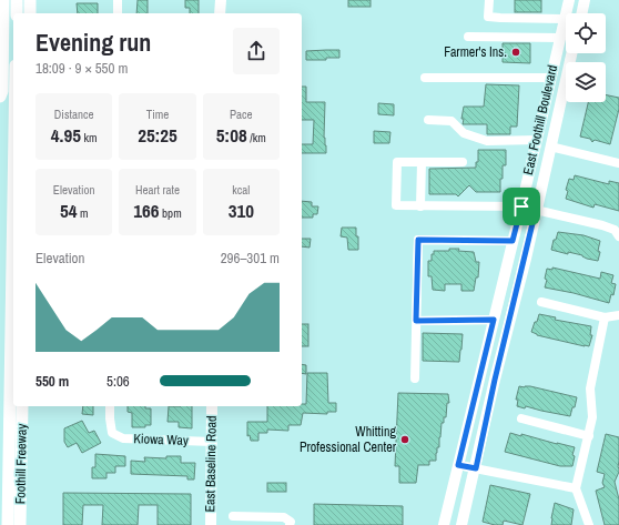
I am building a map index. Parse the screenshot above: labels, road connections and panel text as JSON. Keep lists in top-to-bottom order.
{
  "streets": {
    "highway": ["Foothill Freeway"],
    "main road": ["East Foothill Boulevard", "East Baseline Road"],
    "street": ["Kiowa Way"]
  },
  "crossings": [
    ["Kiowa Way", "East Baseline Road"]
  ],
  "places": ["Farmer's Ins.", "Whitting Professional Center"],
  "page": {
    "heading": ["Evening run", "18:09 · 9 × 550 m"],
    "stats": [
      ["Distance", "4.95 km"],
      ["Time", "25:25"],
      ["Pace", "5:08 /km"],
      ["Elevation", "54 m"],
      ["Heart rate", "166 bpm"],
      ["kcal", "310"]
    ],
    "chart": ["Elevation", "296–301 m"],
    "list": [
      {
        "name": "550 m",
        "note": "5:06"
      }
    ]
  }
}
